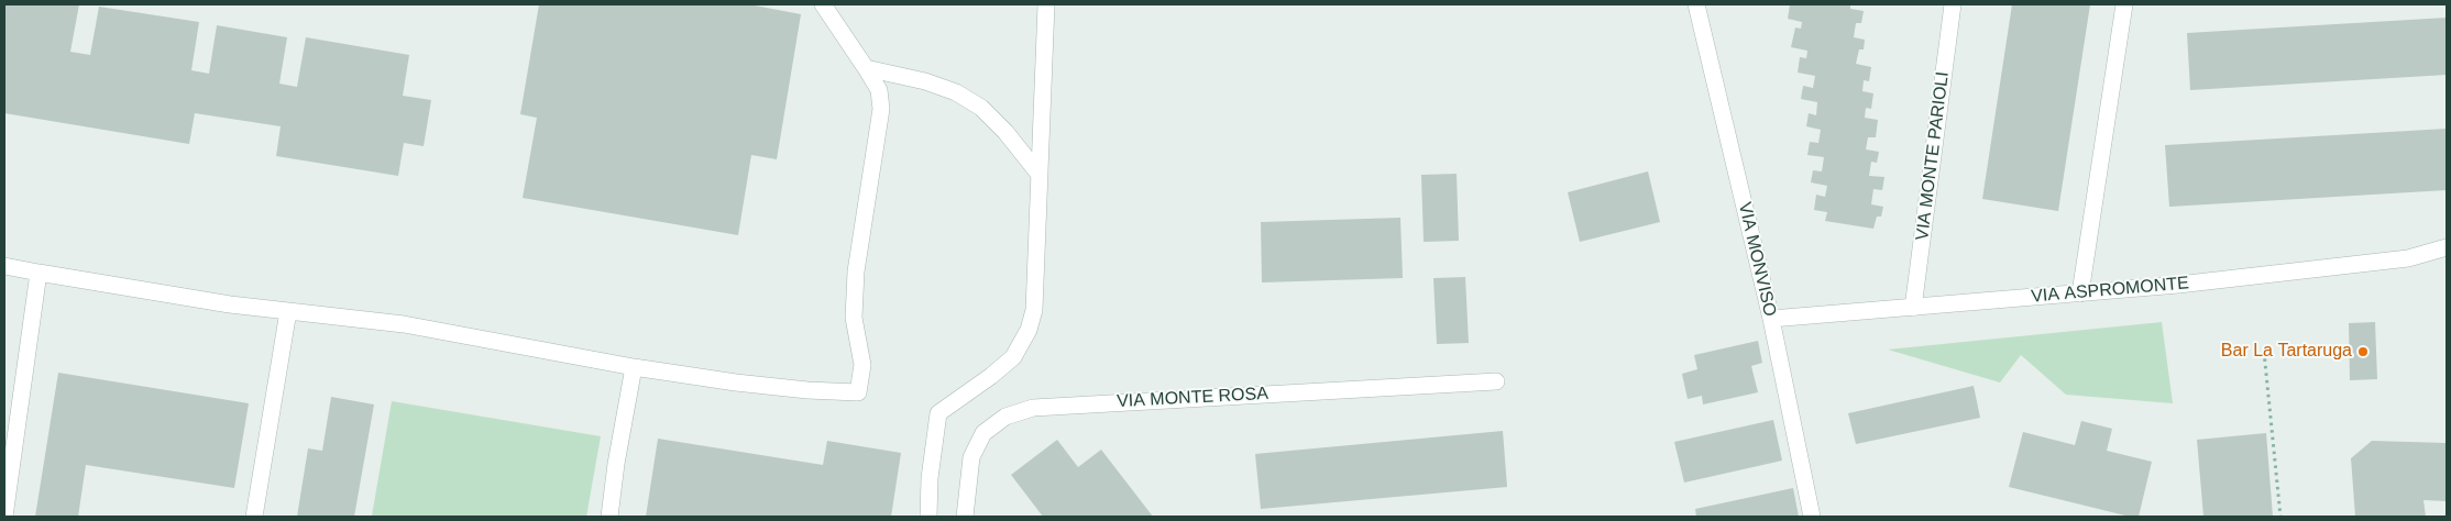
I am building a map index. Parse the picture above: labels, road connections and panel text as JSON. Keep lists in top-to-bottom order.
{
  "streets": {
    "street": [
      "VIA MONTE PARIOLI",
      "VIA MONVISO",
      "VIA ASPROMONTE",
      "VIA MONTE ROSA"
    ]
  },
  "crossings": [
    ["VIA MONTE PARIOLI", "VIA ASPROMONTE"],
    ["VIA MONVISO", "VIA ASPROMONTE"]
  ],
  "places": ["Bar La Tartaruga"]
}
